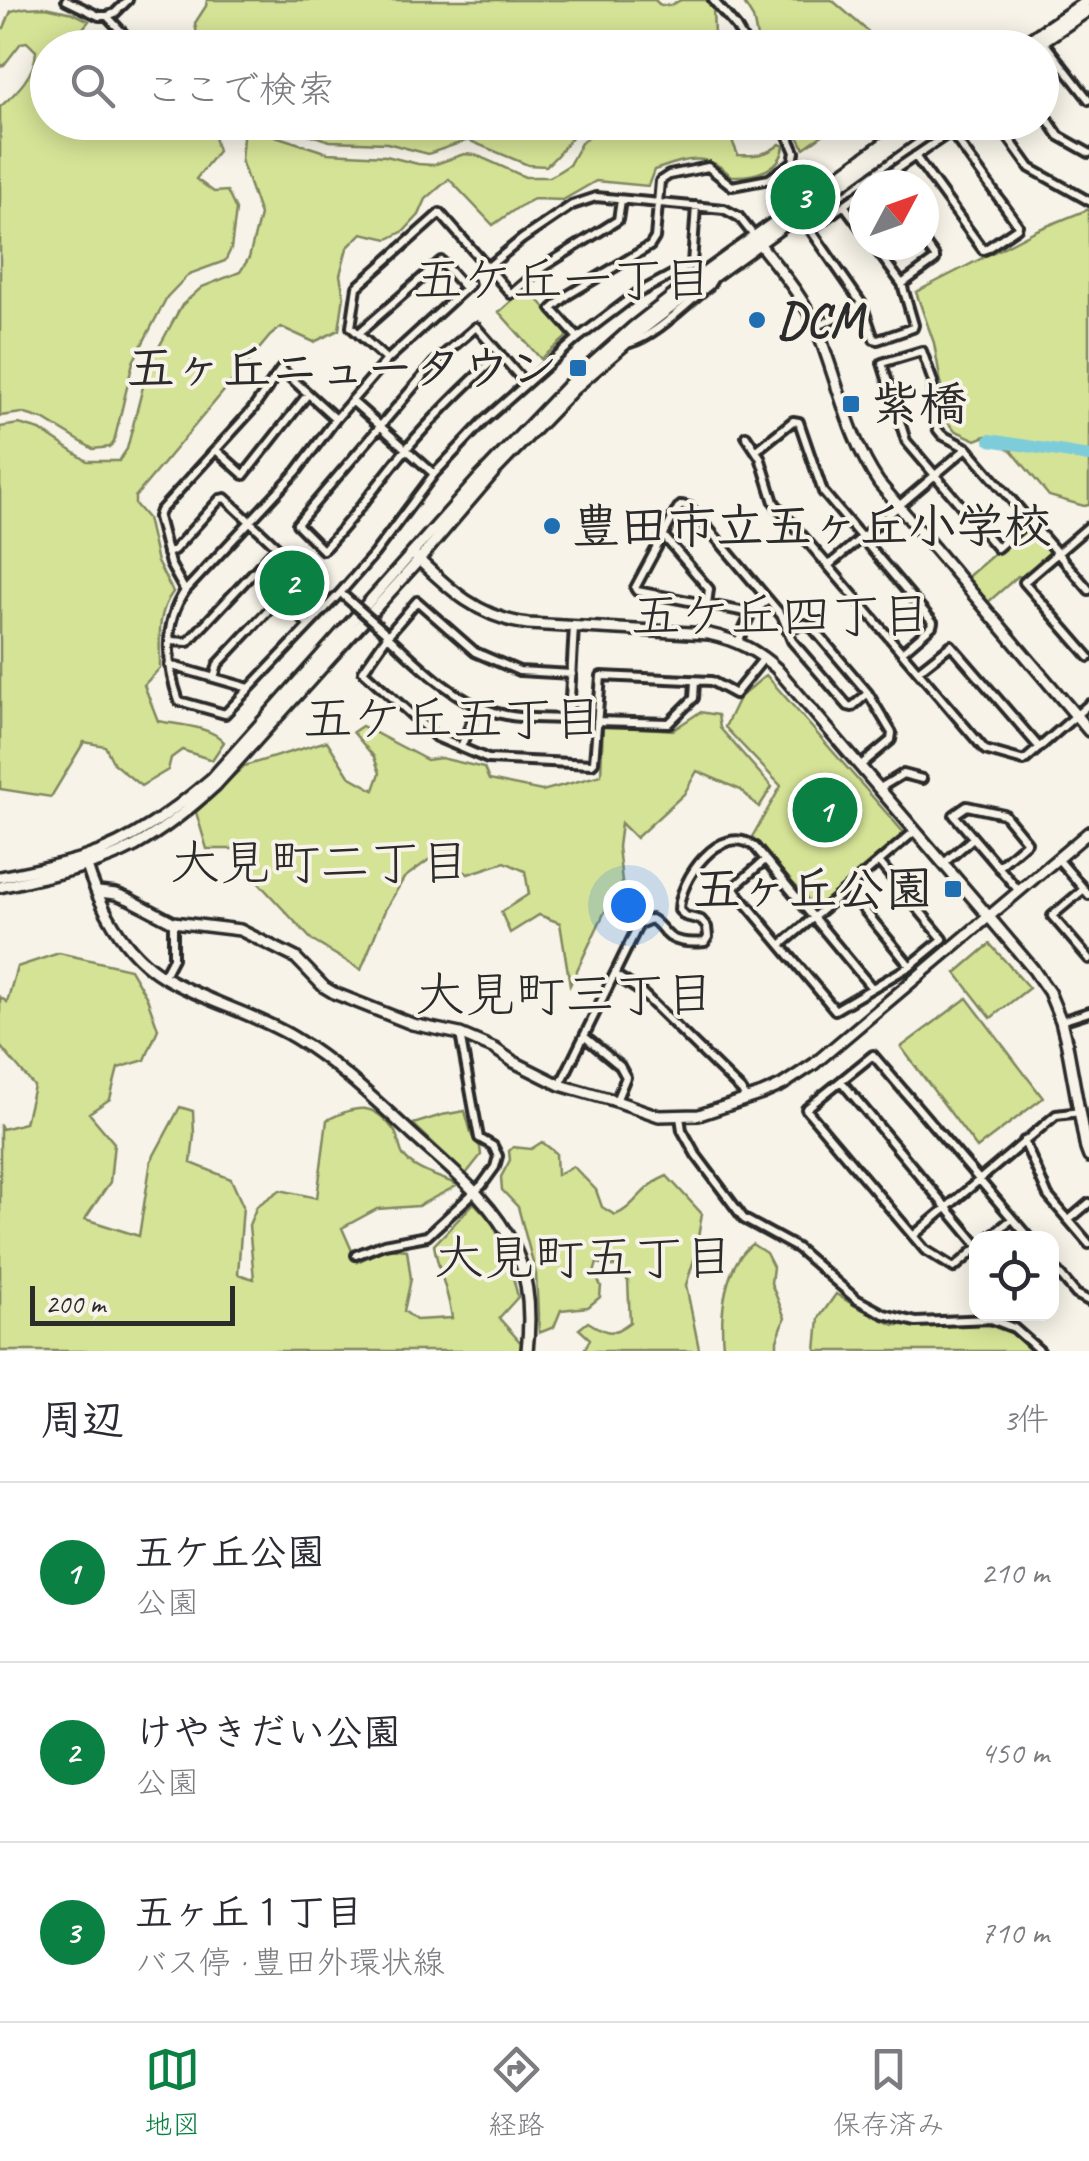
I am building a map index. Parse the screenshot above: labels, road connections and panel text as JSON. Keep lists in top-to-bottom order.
{
  "districts": [
    "五ケ丘一丁目",
    "五ケ丘四丁目",
    "五ケ丘五丁目",
    "大見町二丁目",
    "大見町三丁目",
    "大見町五丁目"
  ],
  "places": {
    "other": ["DCM", "豊田市立五ヶ丘小学校"],
    "transit": ["五ヶ丘ニュータウン", "紫橋", "五ヶ丘公園"]
  },
  "scale_bar": "200 m",
  "north": "top right",
  "page": {
    "search": "ここで検索",
    "pins": ["3", "2", "1"],
    "scale": "200 m",
    "heading": ["周辺", "3件"],
    "list": [
      {
        "mark": "1",
        "name": "五ケ丘公園",
        "note": "公園",
        "value": "210 m"
      },
      {
        "mark": "2",
        "name": "けやきだい公園",
        "note": "公園",
        "value": "450 m"
      },
      {
        "mark": "3",
        "name": "五ヶ丘１丁目",
        "note": "バス停 · 豊田外環状線",
        "value": "710 m"
      }
    ],
    "nav": ["地図", "経路", "保存済み"]
  }
}
